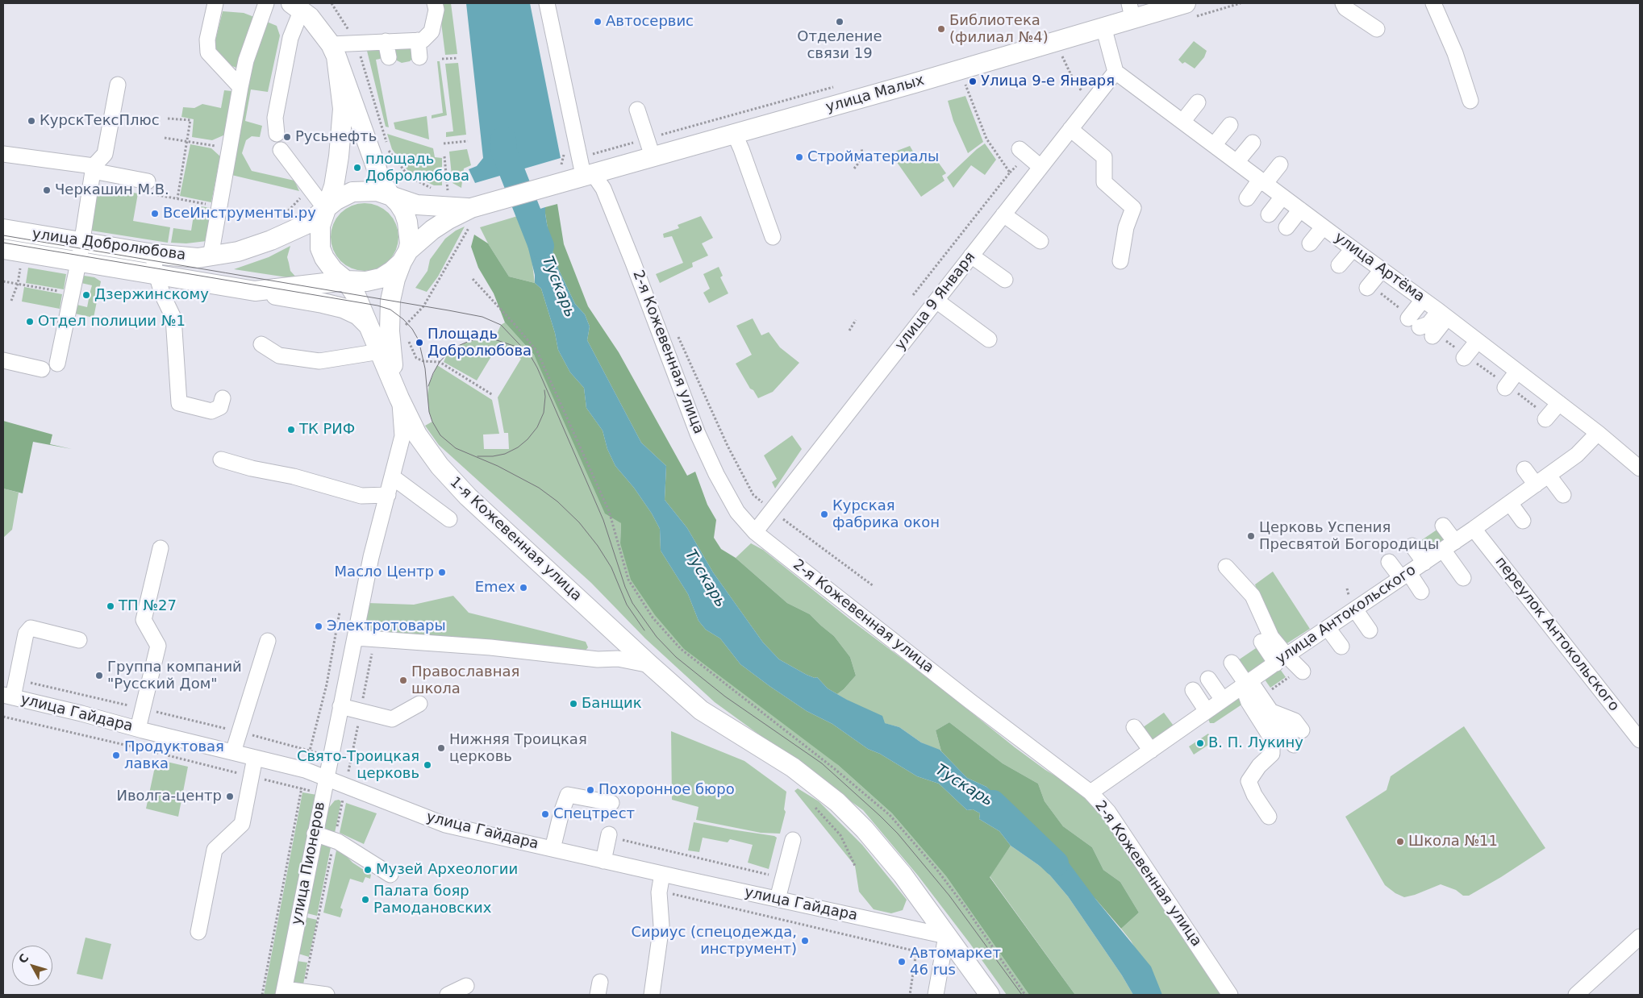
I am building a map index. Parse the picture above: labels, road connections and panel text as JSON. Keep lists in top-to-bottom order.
{
  "streets": {
    "main road": ["улица Малых", "улица Добролюбова", "1-я Кожевенная улица"],
    "street": [
      "улица Артёма",
      "улица 9 Января",
      "2-я Кожевенная улица",
      "улица Антокольского",
      "переулок Антокольского",
      "улица Гайдара",
      "улица Пионеров"
    ]
  },
  "crossings": [
    ["улица Малых", "2-я Кожевенная улица"],
    ["улица Добролюбова", "1-я Кожевенная улица"],
    ["улица Артёма", "улица 9 Января"],
    ["улица Артёма", "улица Антокольского"],
    ["улица 9 Января", "2-я Кожевенная улица"],
    ["2-я Кожевенная улица", "улица Антокольского"],
    ["1-я Кожевенная улица", "улица Гайдара"],
    ["1-я Кожевенная улица", "улица Пионеров"],
    ["улица Антокольского", "переулок Антокольского"],
    ["улица Гайдара", "улица Пионеров"]
  ],
  "water": ["Тускарь"],
  "places": [
    "Автосервис",
    "Отделение связи 19",
    "Библиотека (филиал №4)",
    "Улица 9-е Января",
    "КурскТексПлюс",
    "Русьнефть",
    "Стройматериалы",
    "площадь Добролюбова",
    "Черкашин М.В.",
    "ВсеИнструменты.ру",
    "Дзержинскому",
    "Отдел полиции №1",
    "Площадь Добролюбова",
    "ТК РИФ",
    "Курская фабрика окон",
    "Церковь Успения Пресвятой Богородицы",
    "Масло Центр",
    "Emex",
    "ТП №27",
    "Электротовары",
    "Группа компаний \"Русский Дом\"",
    "Православная школа",
    "Банщик",
    "В. П. Лукину",
    "Нижняя Троицкая церковь",
    "Продуктовая лавка",
    "Свято-Троицкая церковь",
    "Похоронное бюро",
    "Иволга-центр",
    "Спецтрест",
    "Школа №11",
    "Музей Археологии",
    "Палата бояр Рамодановских",
    "Сириус (спецодежда, инструмент)",
    "Автомаркет 46 rus"
  ],
  "north": "top left"
}
